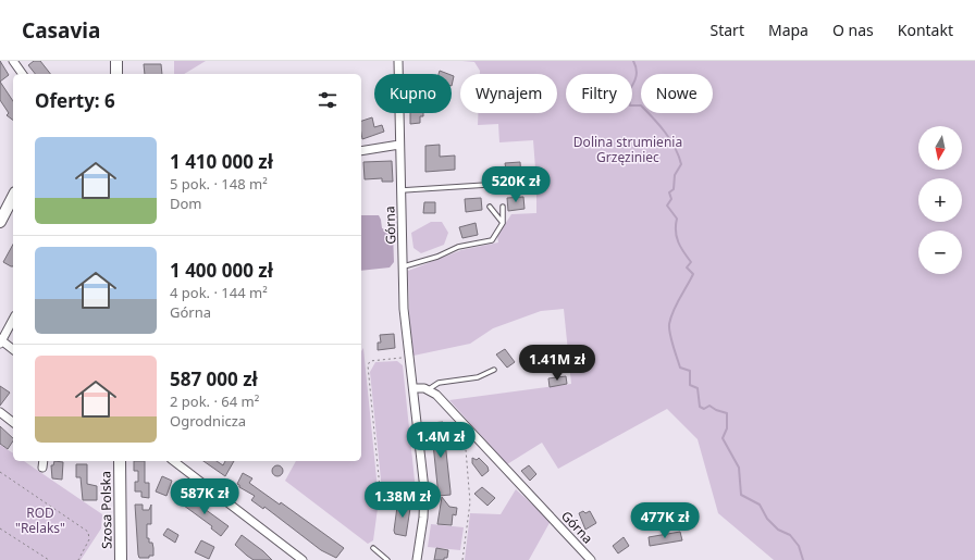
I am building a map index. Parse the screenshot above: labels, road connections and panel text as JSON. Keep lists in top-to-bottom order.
{
  "streets": {
    "street": ["Górna", "Szosa Polska"]
  },
  "parks": ["Dolina strumienia Grzęziniec", "ROD \"Relaks\""],
  "north": "bottom",
  "page": {
    "header": "Casavia",
    "nav": [
      "Start",
      "Mapa",
      "O nas",
      "Kontakt"
    ],
    "chip": [
      "Kupno",
      "Wynajem",
      "Filtry",
      "Nowe"
    ],
    "heading": "Oferty: 6",
    "map_buttons": ["+", "−"],
    "list": [
      {
        "name": "1 410 000 zł",
        "note": "5 pok. · 148 m² · Dom"
      },
      {
        "name": "1 400 000 zł",
        "note": "4 pok. · 144 m² · Górna"
      },
      {
        "name": "587 000 zł",
        "note": "2 pok. · 64 m² · Ogrodnicza"
      }
    ],
    "price": [
      "520K zł",
      "1.41M zł",
      "1.4M zł",
      "587K zł",
      "1.38M zł",
      "477K zł"
    ]
  }
}
